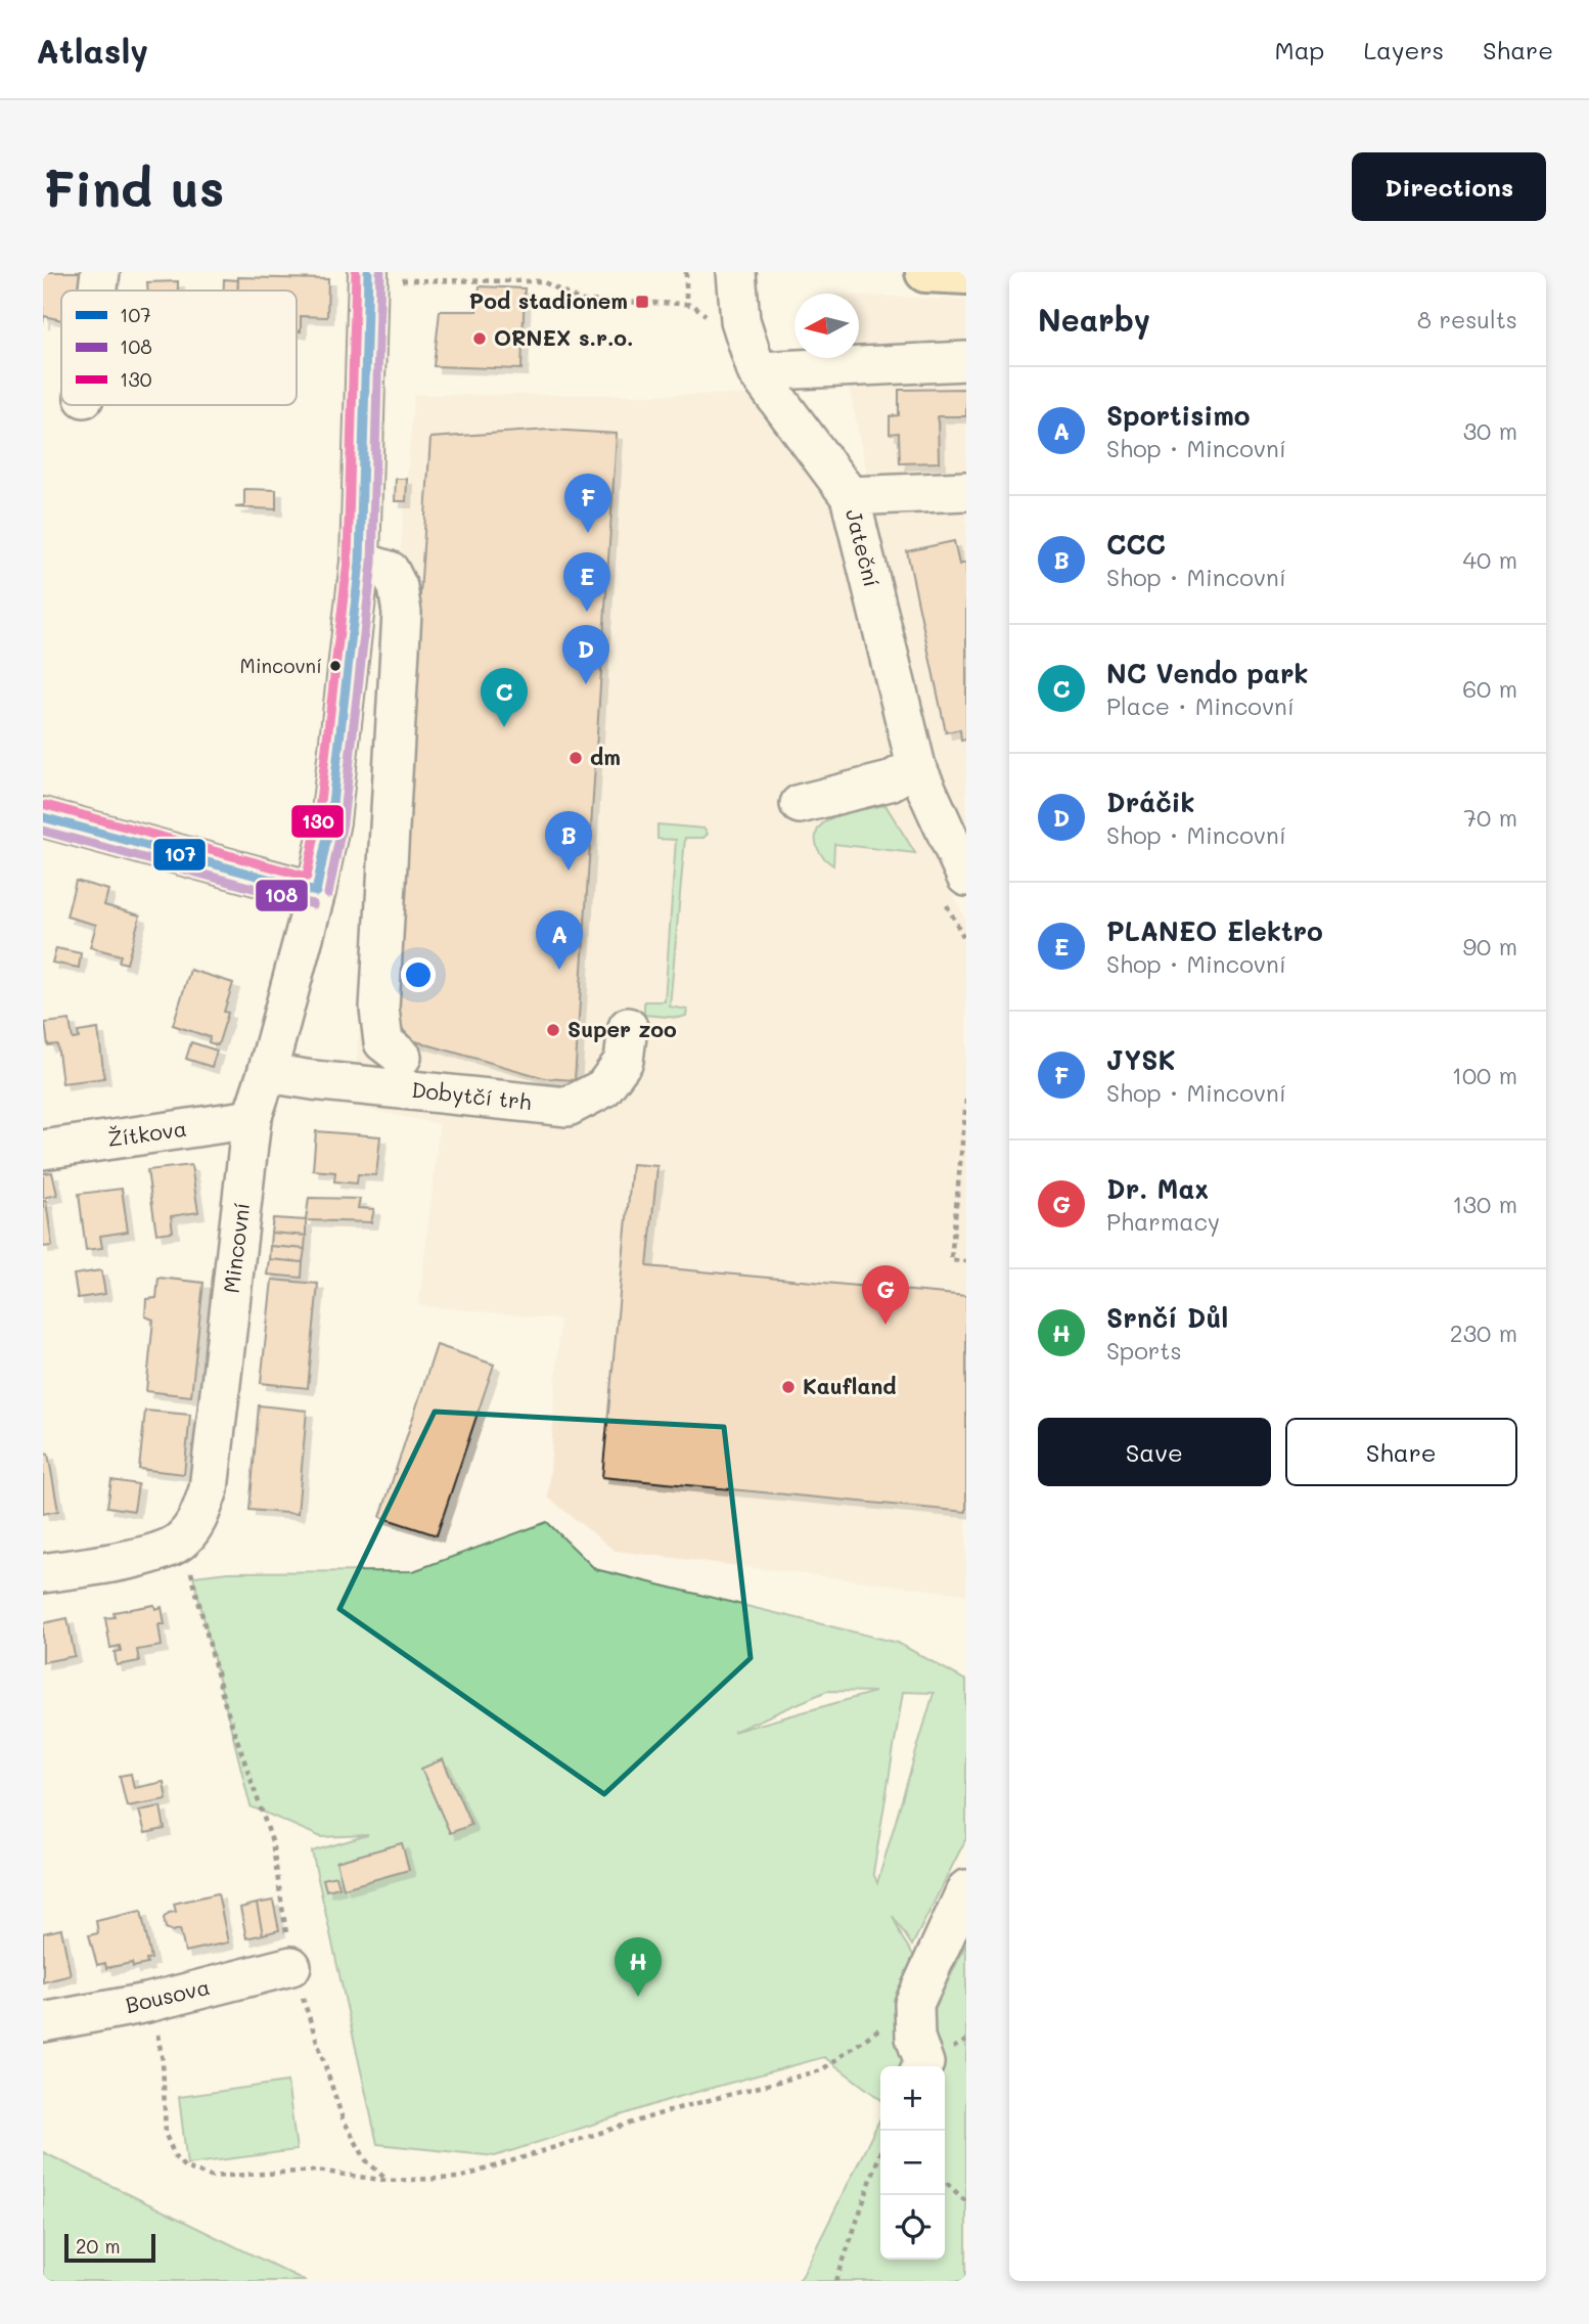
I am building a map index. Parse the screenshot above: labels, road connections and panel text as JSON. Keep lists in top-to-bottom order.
{
  "streets": {
    "street": [
      "Jateční",
      "Dobytčí trh",
      "Žítkova",
      "Mincovní",
      "Bousova"
    ]
  },
  "crossings": [
    ["Dobytčí trh", "Mincovní"],
    ["Žítkova", "Mincovní"]
  ],
  "places": {
    "transit": ["Pod stadionem"],
    "other": [
      "ORNEX s.r.o.",
      "Mincovní",
      "dm",
      "Super zoo",
      "Kaufland"
    ]
  },
  "lines": ["transit line 107", "transit line 108", "transit line 130"],
  "legend": ["107", "108", "130"],
  "scale_bar": "20 m",
  "north": "left",
  "page": {
    "header": "Atlasly",
    "nav": ["Map", "Layers", "Share"],
    "buttons": [
      "Directions",
      ["Save", "Share"]
    ],
    "title": "Find us",
    "heading": ["Nearby", "8 results"],
    "list": [
      {
        "mark": "A",
        "name": "Sportisimo",
        "note": "Shop · Mincovní",
        "value": "30 m"
      },
      {
        "mark": "B",
        "name": "CCC",
        "note": "Shop · Mincovní",
        "value": "40 m"
      },
      {
        "mark": "C",
        "name": "NC Vendo park",
        "note": "Place · Mincovní",
        "value": "60 m"
      },
      {
        "mark": "D",
        "name": "Dráčik",
        "note": "Shop · Mincovní",
        "value": "70 m"
      },
      {
        "mark": "E",
        "name": "PLANEO Elektro",
        "note": "Shop · Mincovní",
        "value": "90 m"
      },
      {
        "mark": "F",
        "name": "JYSK",
        "note": "Shop · Mincovní",
        "value": "100 m"
      },
      {
        "mark": "G",
        "name": "Dr. Max",
        "note": "Pharmacy",
        "value": "130 m"
      },
      {
        "mark": "H",
        "name": "Srnčí Důl",
        "note": "Sports",
        "value": "230 m"
      }
    ],
    "pins": [
      "F",
      "E",
      "D",
      "C",
      "B",
      "A",
      "G",
      "H"
    ],
    "map_buttons": ["+", "−"],
    "scale": "20 m"
  }
}
